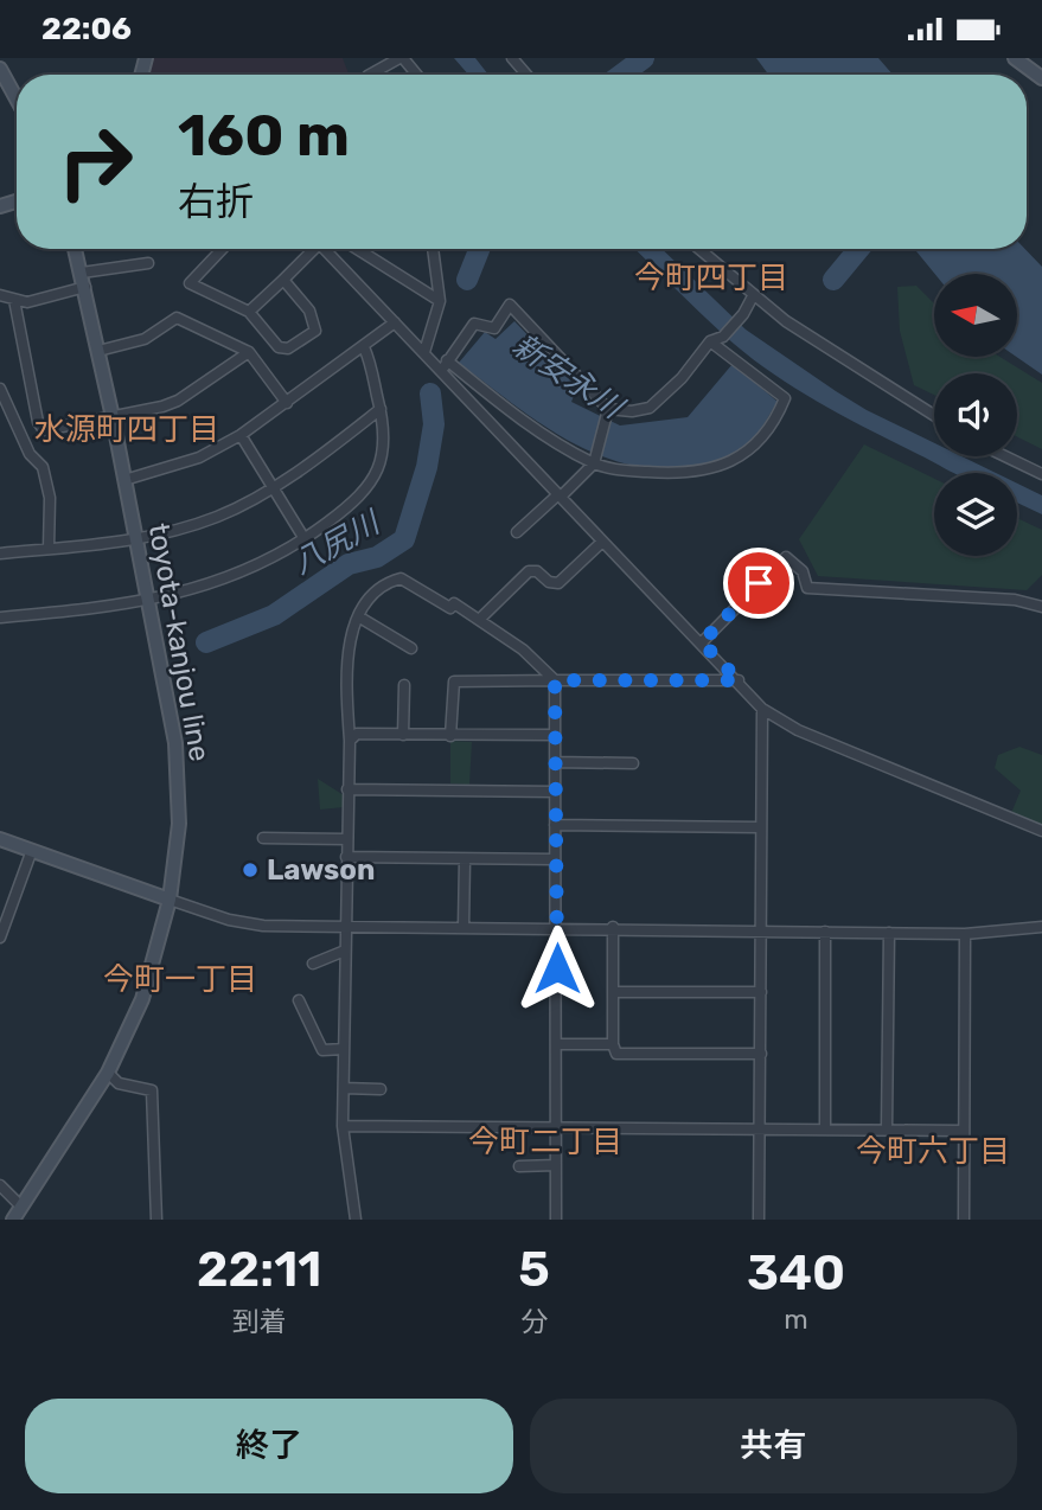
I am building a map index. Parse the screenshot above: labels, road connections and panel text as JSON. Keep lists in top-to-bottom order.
{
  "streets": {
    "main road": ["toyota-kanjou line"]
  },
  "districts": [
    "今町四丁目",
    "水源町四丁目",
    "今町一丁目",
    "今町二丁目",
    "今町六丁目"
  ],
  "water": ["新安永川", "八尻川"],
  "places": ["Lawson"],
  "north": "left",
  "page": {
    "status": "22:06",
    "turn": ["160 m", "右折"],
    "eta": [
      "22:11",
      "到着",
      "5",
      "分",
      "340",
      "m"
    ],
    "buttons": ["終了", "共有"]
  }
}
